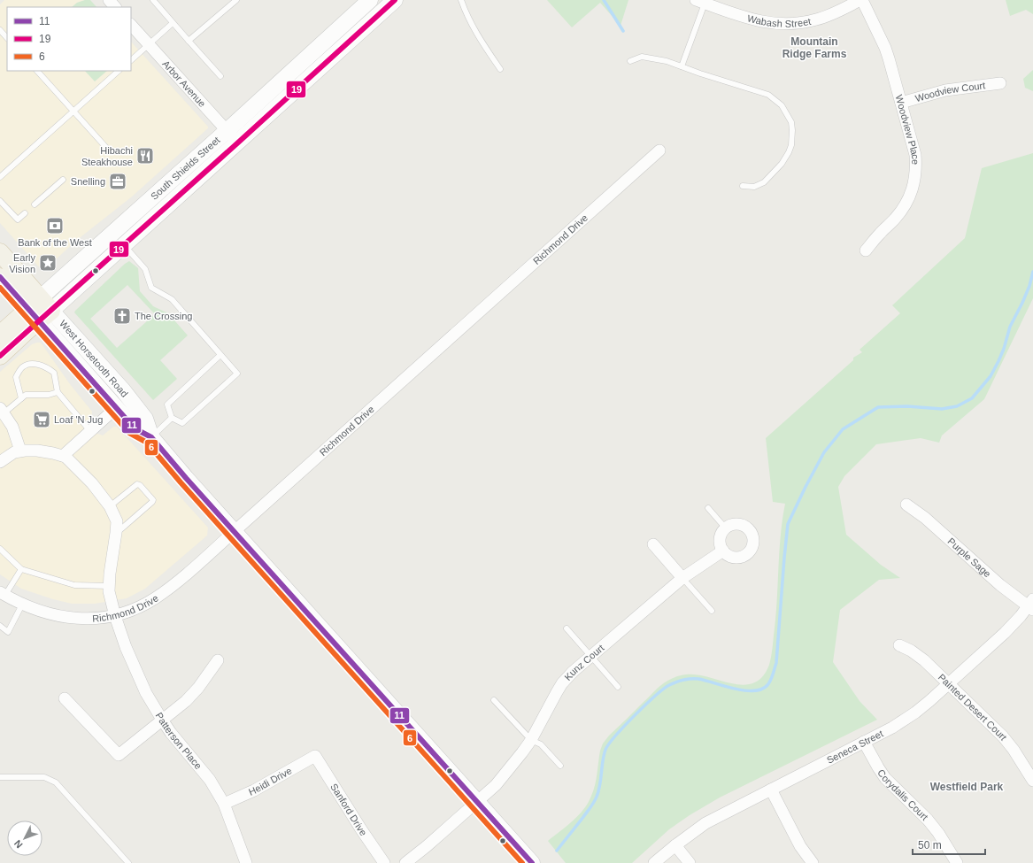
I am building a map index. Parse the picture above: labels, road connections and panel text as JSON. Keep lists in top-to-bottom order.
{
  "streets": {
    "main road": ["South Shields Street", "West Horsetooth Road"],
    "street": [
      "Wabash Street",
      "Arbor Avenue",
      "Woodview Court",
      "Woodview Place",
      "Richmond Drive",
      "Purple Sage",
      "Kunz Court",
      "Painted Desert Court",
      "Patterson Place",
      "Seneca Street",
      "Heidi Drive",
      "Corydalis Court",
      "Sanford Drive"
    ]
  },
  "crossings": [
    ["Wabash Street", "Woodview Place"],
    ["Arbor Avenue", "South Shields Street"],
    ["Woodview Court", "Woodview Place"],
    ["South Shields Street", "West Horsetooth Road"],
    ["Richmond Drive", "West Horsetooth Road"],
    ["Richmond Drive", "Patterson Place"],
    ["West Horsetooth Road", "Kunz Court"],
    ["Purple Sage", "Seneca Street"],
    ["Painted Desert Court", "Seneca Street"],
    ["Patterson Place", "Heidi Drive"],
    ["Seneca Street", "Corydalis Court"],
    ["Heidi Drive", "Sanford Drive"]
  ],
  "districts": ["Mountain Ridge Farms", "Westfield Park"],
  "places": {
    "restaurant": ["Hibachi Steakhouse"],
    "office": ["Snelling"],
    "bank": ["Bank of the West"],
    "place": ["Early Vision"],
    "church": ["The Crossing"],
    "supermarket": ["Loaf 'N Jug"]
  },
  "lines": ["transit line 19", "transit line 11", "transit line 6"],
  "legend": ["11", "19", "6"],
  "scale_bar": "50 m",
  "north": "bottom left"
}
